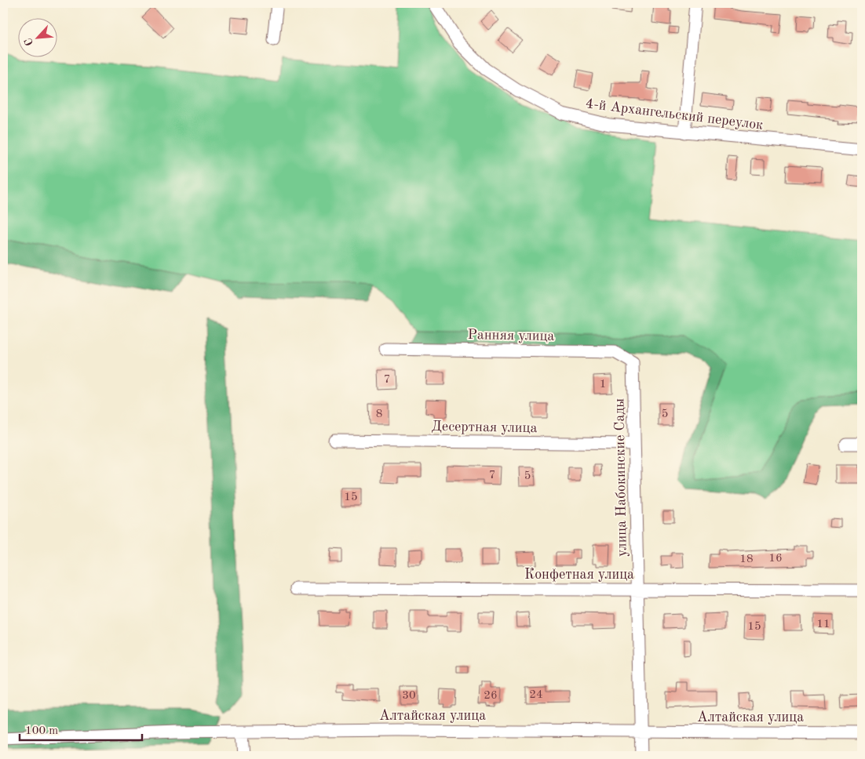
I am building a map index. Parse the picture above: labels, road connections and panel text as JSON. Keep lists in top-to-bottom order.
{
  "streets": {
    "street": [
      "4-й Архангельский переулок",
      "Ранняя улица",
      "Десертная улица",
      "улица Набокинские Сады",
      "Конфетная улица",
      "Алтайская улица"
    ]
  },
  "crossings": [
    ["Ранняя улица", "улица Набокинские Сады"],
    ["Десертная улица", "улица Набокинские Сады"],
    ["улица Набокинские Сады", "Конфетная улица"],
    ["улица Набокинские Сады", "Алтайская улица"]
  ],
  "house_numbers": [
    "7",
    "1",
    "8",
    "5",
    "7",
    "5",
    "15",
    "16",
    "18",
    "11",
    "15",
    "24",
    "30",
    "26"
  ],
  "scale_bar": "100 m",
  "north": "bottom left"
}
